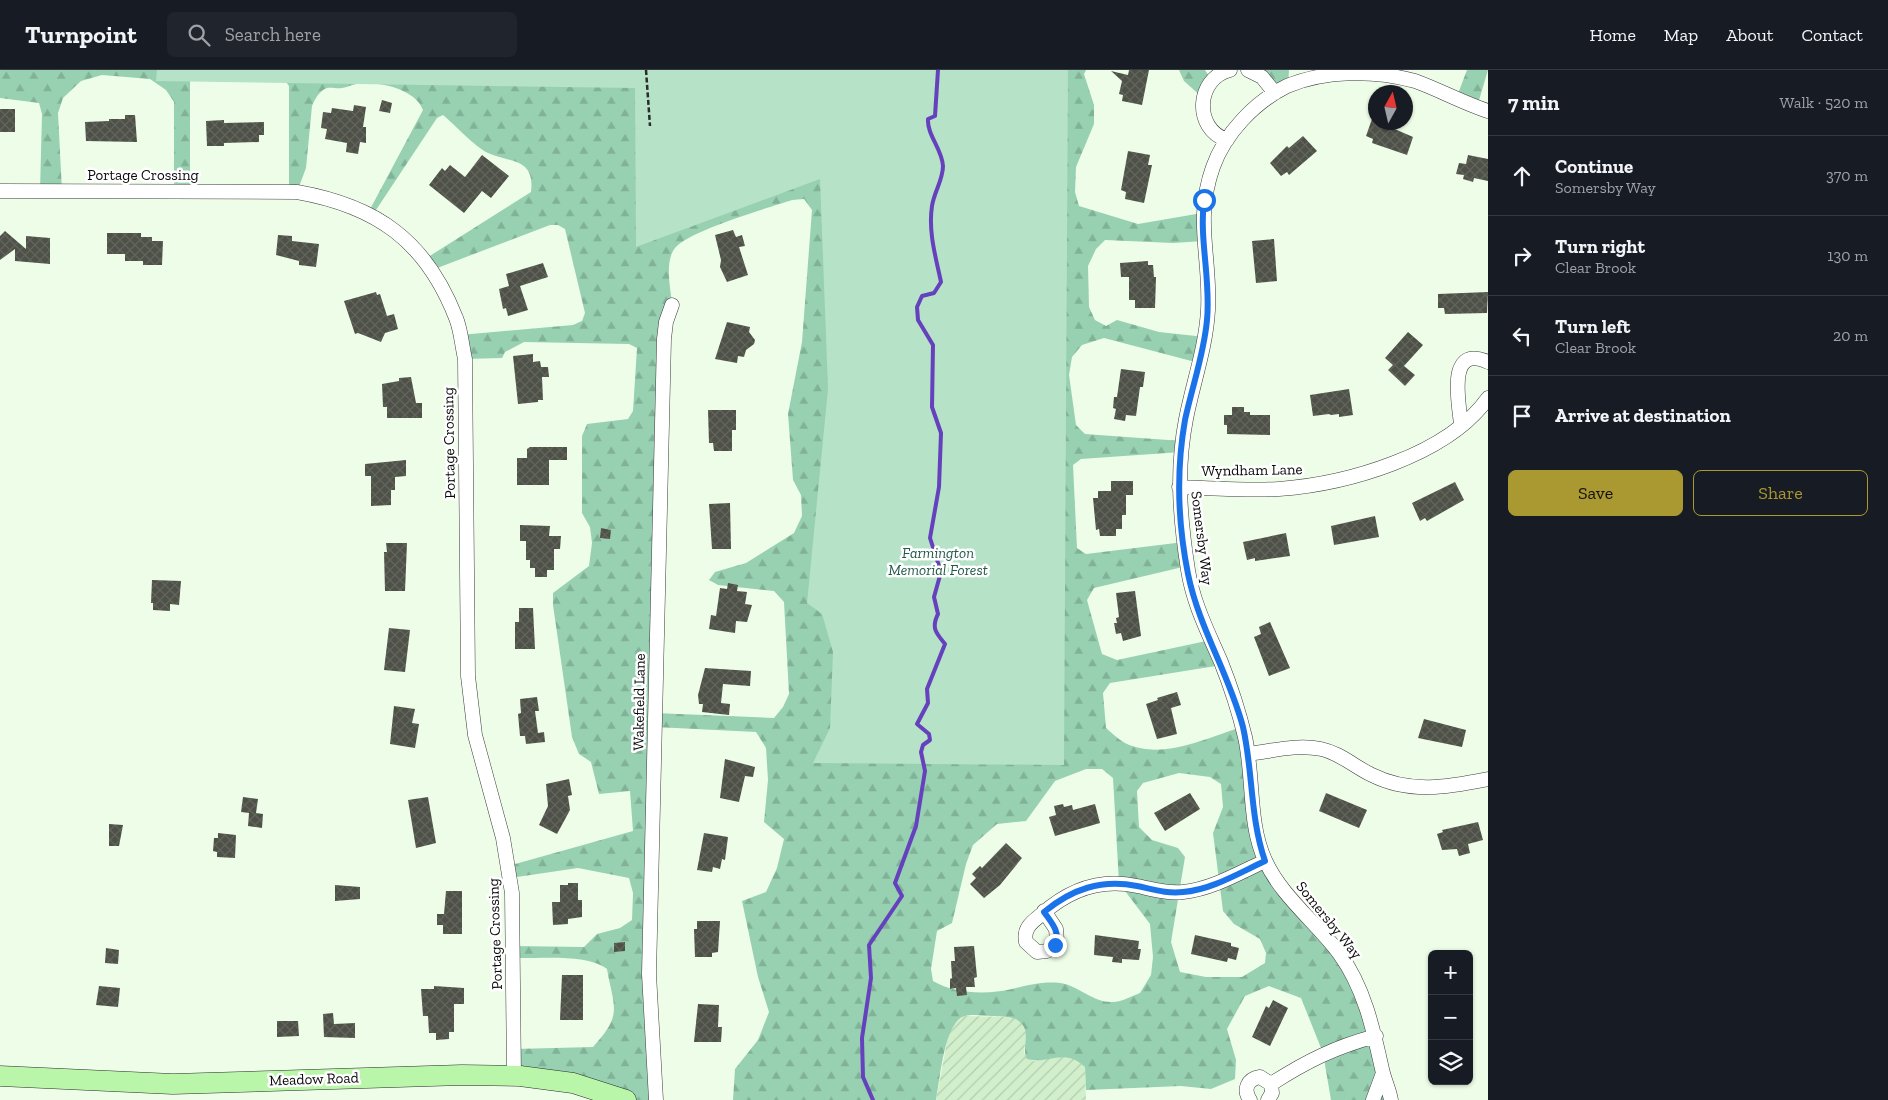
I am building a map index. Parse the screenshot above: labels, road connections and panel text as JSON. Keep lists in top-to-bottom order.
{
  "streets": {
    "street": [
      "Portage Crossing",
      "Wyndham Lane",
      "Somersby Way",
      "Wakefield Lane",
      "Meadow Road"
    ]
  },
  "crossings": [
    ["Portage Crossing", "Meadow Road"],
    ["Wyndham Lane", "Somersby Way"]
  ],
  "parks": ["Farmington Memorial Forest"],
  "north": "top",
  "page": {
    "header": "Turnpoint",
    "search": "Search here",
    "nav": [
      "Home",
      "Map",
      "About",
      "Contact"
    ],
    "heading": ["7 min", "Walk · 520 m"],
    "list": [
      ["Continue", "Somersby Way", "370 m"],
      ["Turn right", "Clear Brook", "130 m"],
      ["Turn left", "Clear Brook", "20 m"],
      "Arrive at destination"
    ],
    "buttons": ["Save", "Share"],
    "map_buttons": ["+", "−"]
  }
}
